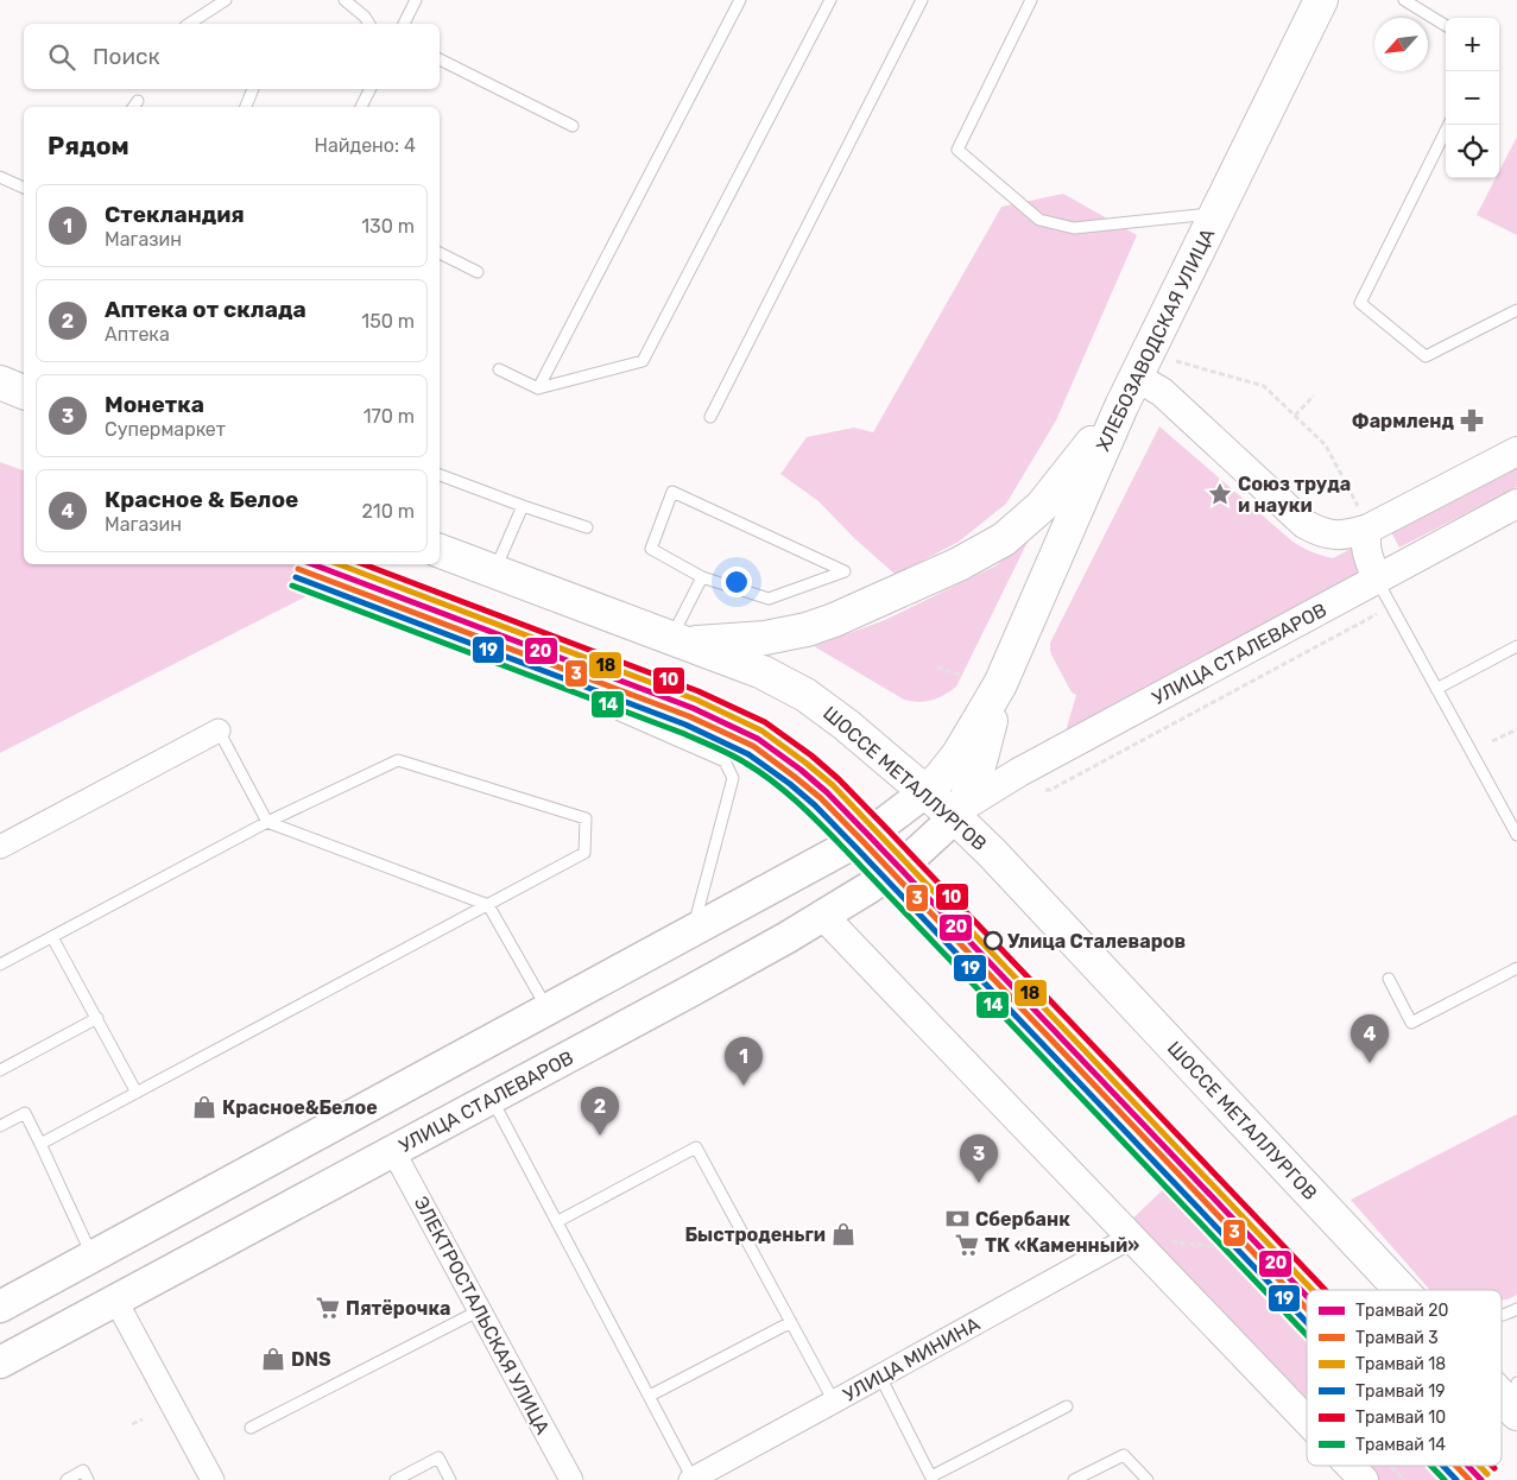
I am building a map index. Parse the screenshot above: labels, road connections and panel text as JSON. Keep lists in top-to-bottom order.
{
  "streets": {
    "main road": ["ХЛЕБОЗАВОДСКАЯ УЛИЦА", "УЛИЦА СТАЛЕВАРОВ", "ШОССЕ МЕТАЛЛУРГОВ"],
    "street": ["ЭЛЕКТРОСТАЛЬСКАЯ УЛИЦА", "УЛИЦА МИНИНА"]
  },
  "crossings": [
    ["ХЛЕБОЗАВОДСКАЯ УЛИЦА", "УЛИЦА СТАЛЕВАРОВ"],
    ["ХЛЕБОЗАВОДСКАЯ УЛИЦА", "ШОССЕ МЕТАЛЛУРГОВ"],
    ["УЛИЦА СТАЛЕВАРОВ", "ШОССЕ МЕТАЛЛУРГОВ"],
    ["УЛИЦА СТАЛЕВАРОВ", "ЭЛЕКТРОСТАЛЬСКАЯ УЛИЦА"]
  ],
  "places": {
    "pharmacy": ["Фармленд"],
    "place": ["Союз труда и науки"],
    "other": ["Улица Сталеваров"],
    "shop": ["Красное&Белое", "Быстроденьги", "DNS"],
    "bank": ["Сбербанк"],
    "supermarket": ["ТК «Каменный»", "Пятёрочка"]
  },
  "lines": [
    "tram line 20",
    "tram line 18",
    "tram line 10",
    "tram line 3",
    "tram line 19",
    "tram line 14"
  ],
  "legend": [
    "Трамвай 20",
    "Трамвай 3",
    "Трамвай 18",
    "Трамвай 19",
    "Трамвай 10",
    "Трамвай 14"
  ],
  "north": "bottom left",
  "page": {
    "map_buttons": ["+", "−"],
    "search": "Поиск",
    "heading": ["Рядом", "Найдено: 4"],
    "list": [
      {
        "mark": "1",
        "name": "Стекландия",
        "note": "Магазин",
        "value": "130 m"
      },
      {
        "mark": "2",
        "name": "Аптека от склада",
        "note": "Аптека",
        "value": "150 m"
      },
      {
        "mark": "3",
        "name": "Монетка",
        "note": "Супермаркет",
        "value": "170 m"
      },
      {
        "mark": "4",
        "name": "Красное & Белое",
        "note": "Магазин",
        "value": "210 m"
      }
    ],
    "pins": [
      "4",
      "1",
      "2",
      "3"
    ]
  }
}
